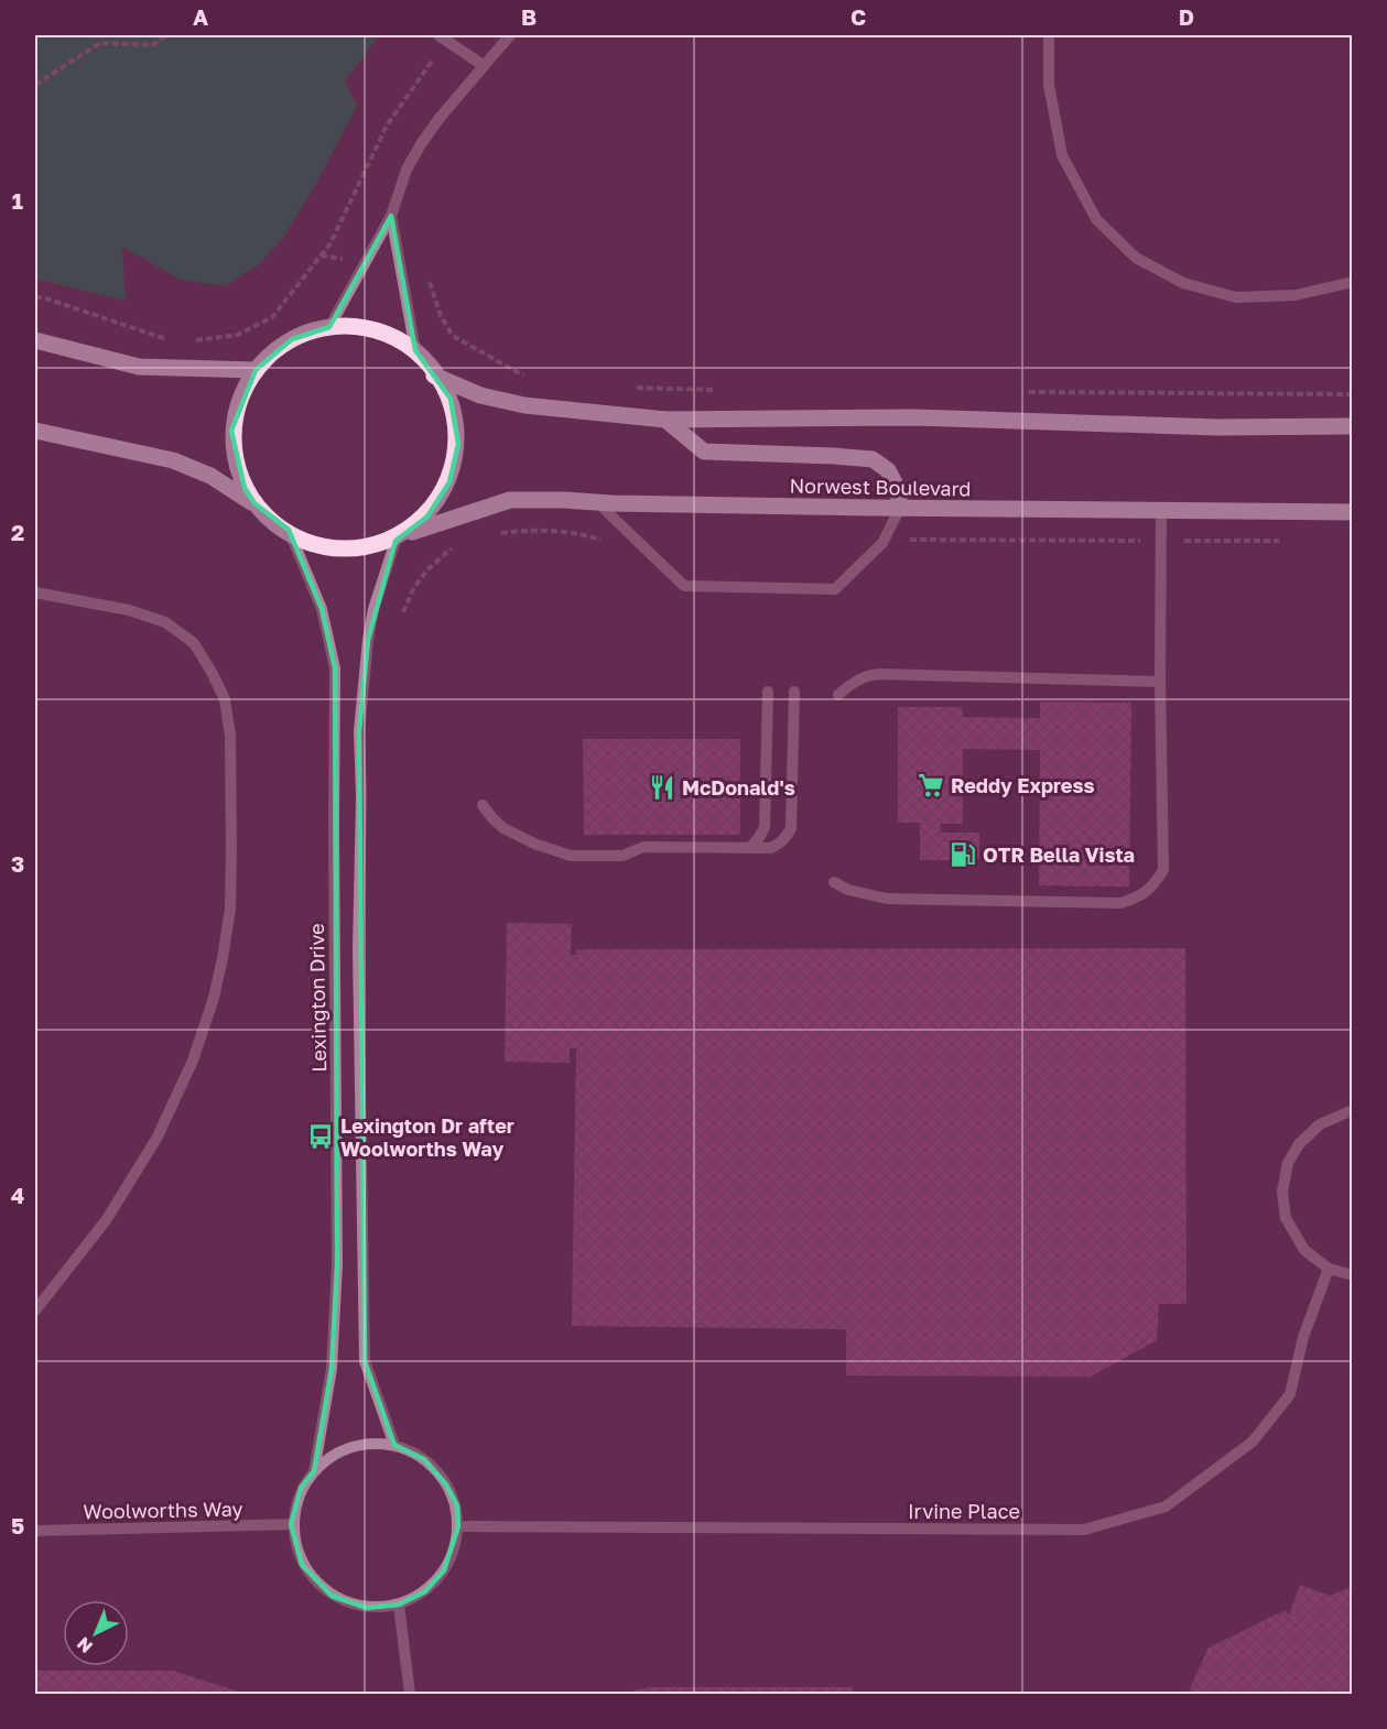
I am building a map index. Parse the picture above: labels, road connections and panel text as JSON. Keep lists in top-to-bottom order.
{
  "streets": {
    "main road": ["Norwest Boulevard"],
    "street": ["Lexington Drive", "Woolworths Way", "Irvine Place"]
  },
  "crossings": [
    ["Norwest Boulevard", "Lexington Drive"],
    ["Lexington Drive", "Woolworths Way"],
    ["Lexington Drive", "Irvine Place"],
    ["Woolworths Way", "Irvine Place"]
  ],
  "places": {
    "supermarket": ["Reddy Express"],
    "restaurant": ["McDonald's"],
    "fuel station": ["OTR Bella Vista"],
    "bus stop": ["Lexington Dr after Woolworths Way"]
  },
  "north": "bottom left",
  "grid": {
    "columns": [
      "A",
      "B",
      "C",
      "D"
    ],
    "rows": [
      "1",
      "2",
      "3",
      "4",
      "5"
    ]
  }
}
